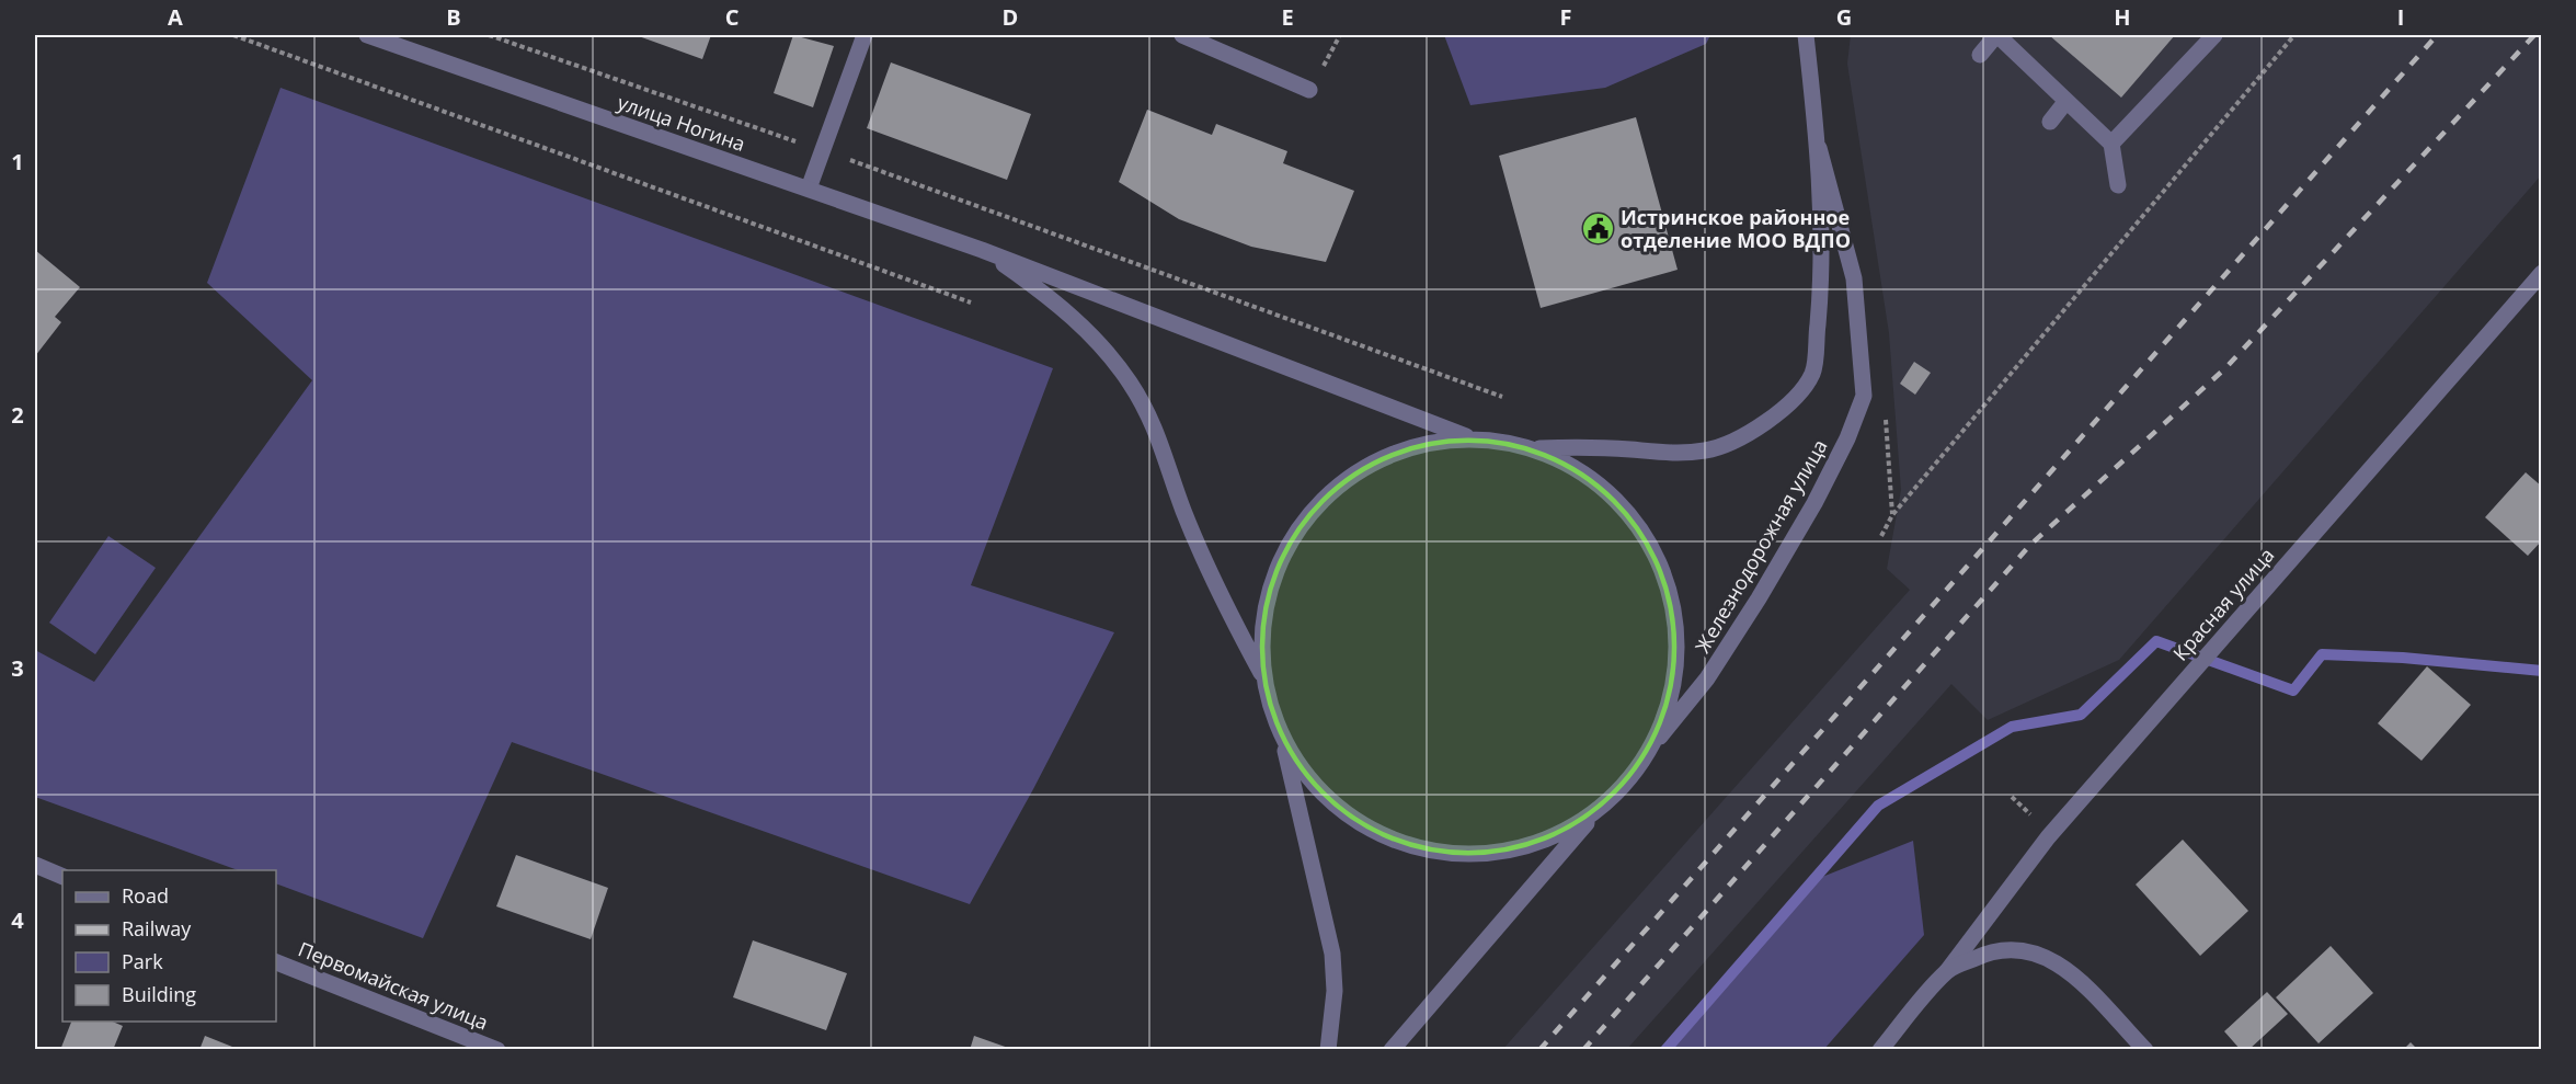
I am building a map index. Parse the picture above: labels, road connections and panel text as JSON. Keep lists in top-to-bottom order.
{
  "streets": {
    "street": [
      "улица Ногина",
      "Железнодорожная улица",
      "Красная улица",
      "Первомайская улица"
    ]
  },
  "places": {
    "public building": ["Истринское районное отделение МОО ВДПО"]
  },
  "legend": [
    "Road",
    "Railway",
    "Park",
    "Building"
  ],
  "grid": {
    "columns": [
      "A",
      "B",
      "C",
      "D",
      "E",
      "F",
      "G",
      "H",
      "I"
    ],
    "rows": [
      "1",
      "2",
      "3",
      "4"
    ]
  }
}
